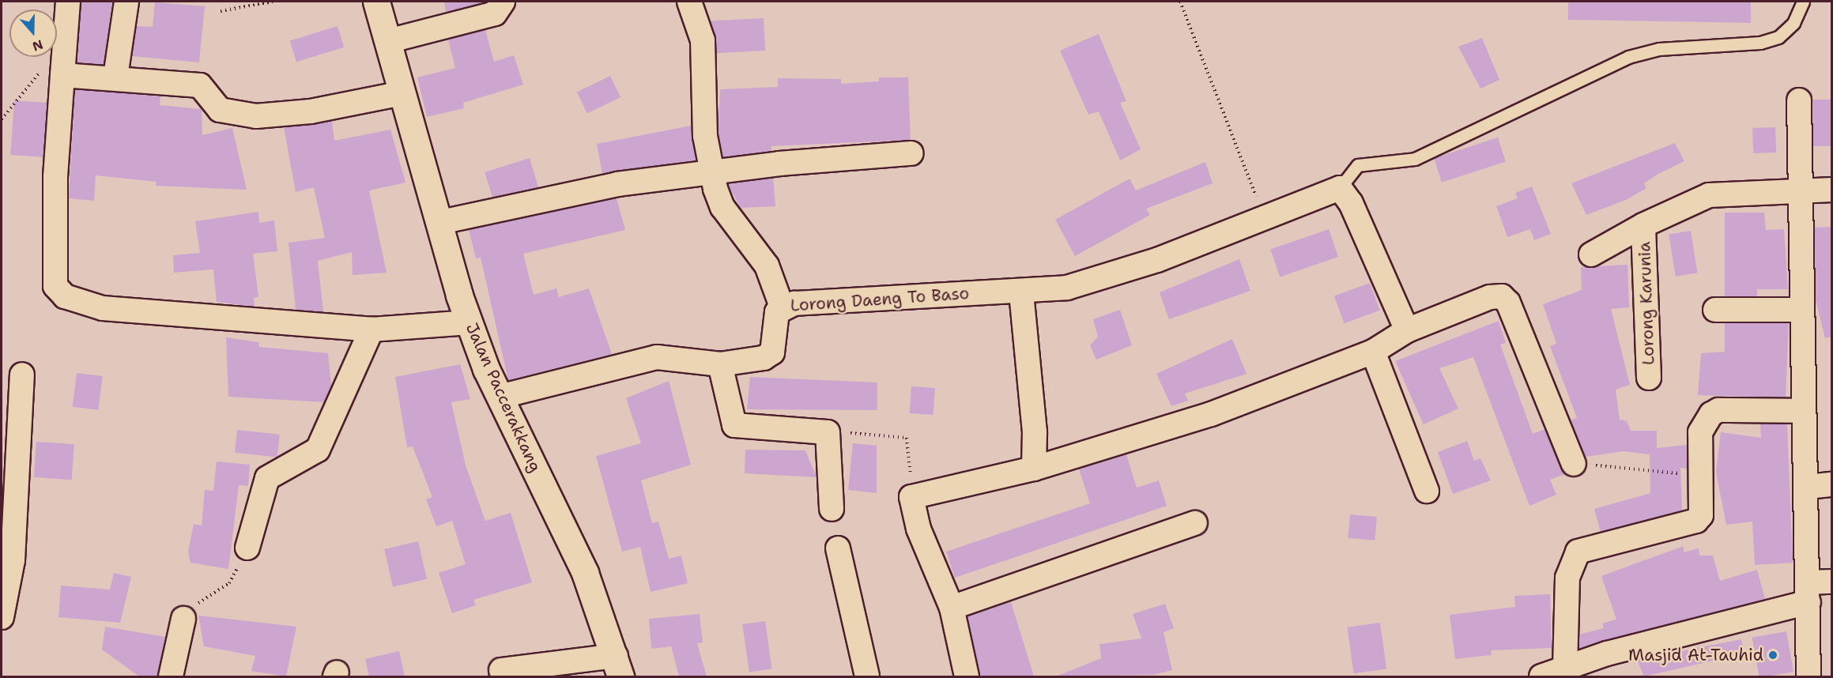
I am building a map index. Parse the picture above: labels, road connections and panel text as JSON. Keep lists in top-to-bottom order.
{
  "streets": {
    "main road": ["Jalan Paccerakkang"],
    "street": ["Lorong Daeng To Baso", "Lorong Karunia"]
  },
  "crossings": [
    ["Lorong Daeng To Baso", "Jalan Paccerakkang"]
  ],
  "places": ["Masjid At-Tauhid"],
  "north": "bottom"
}
